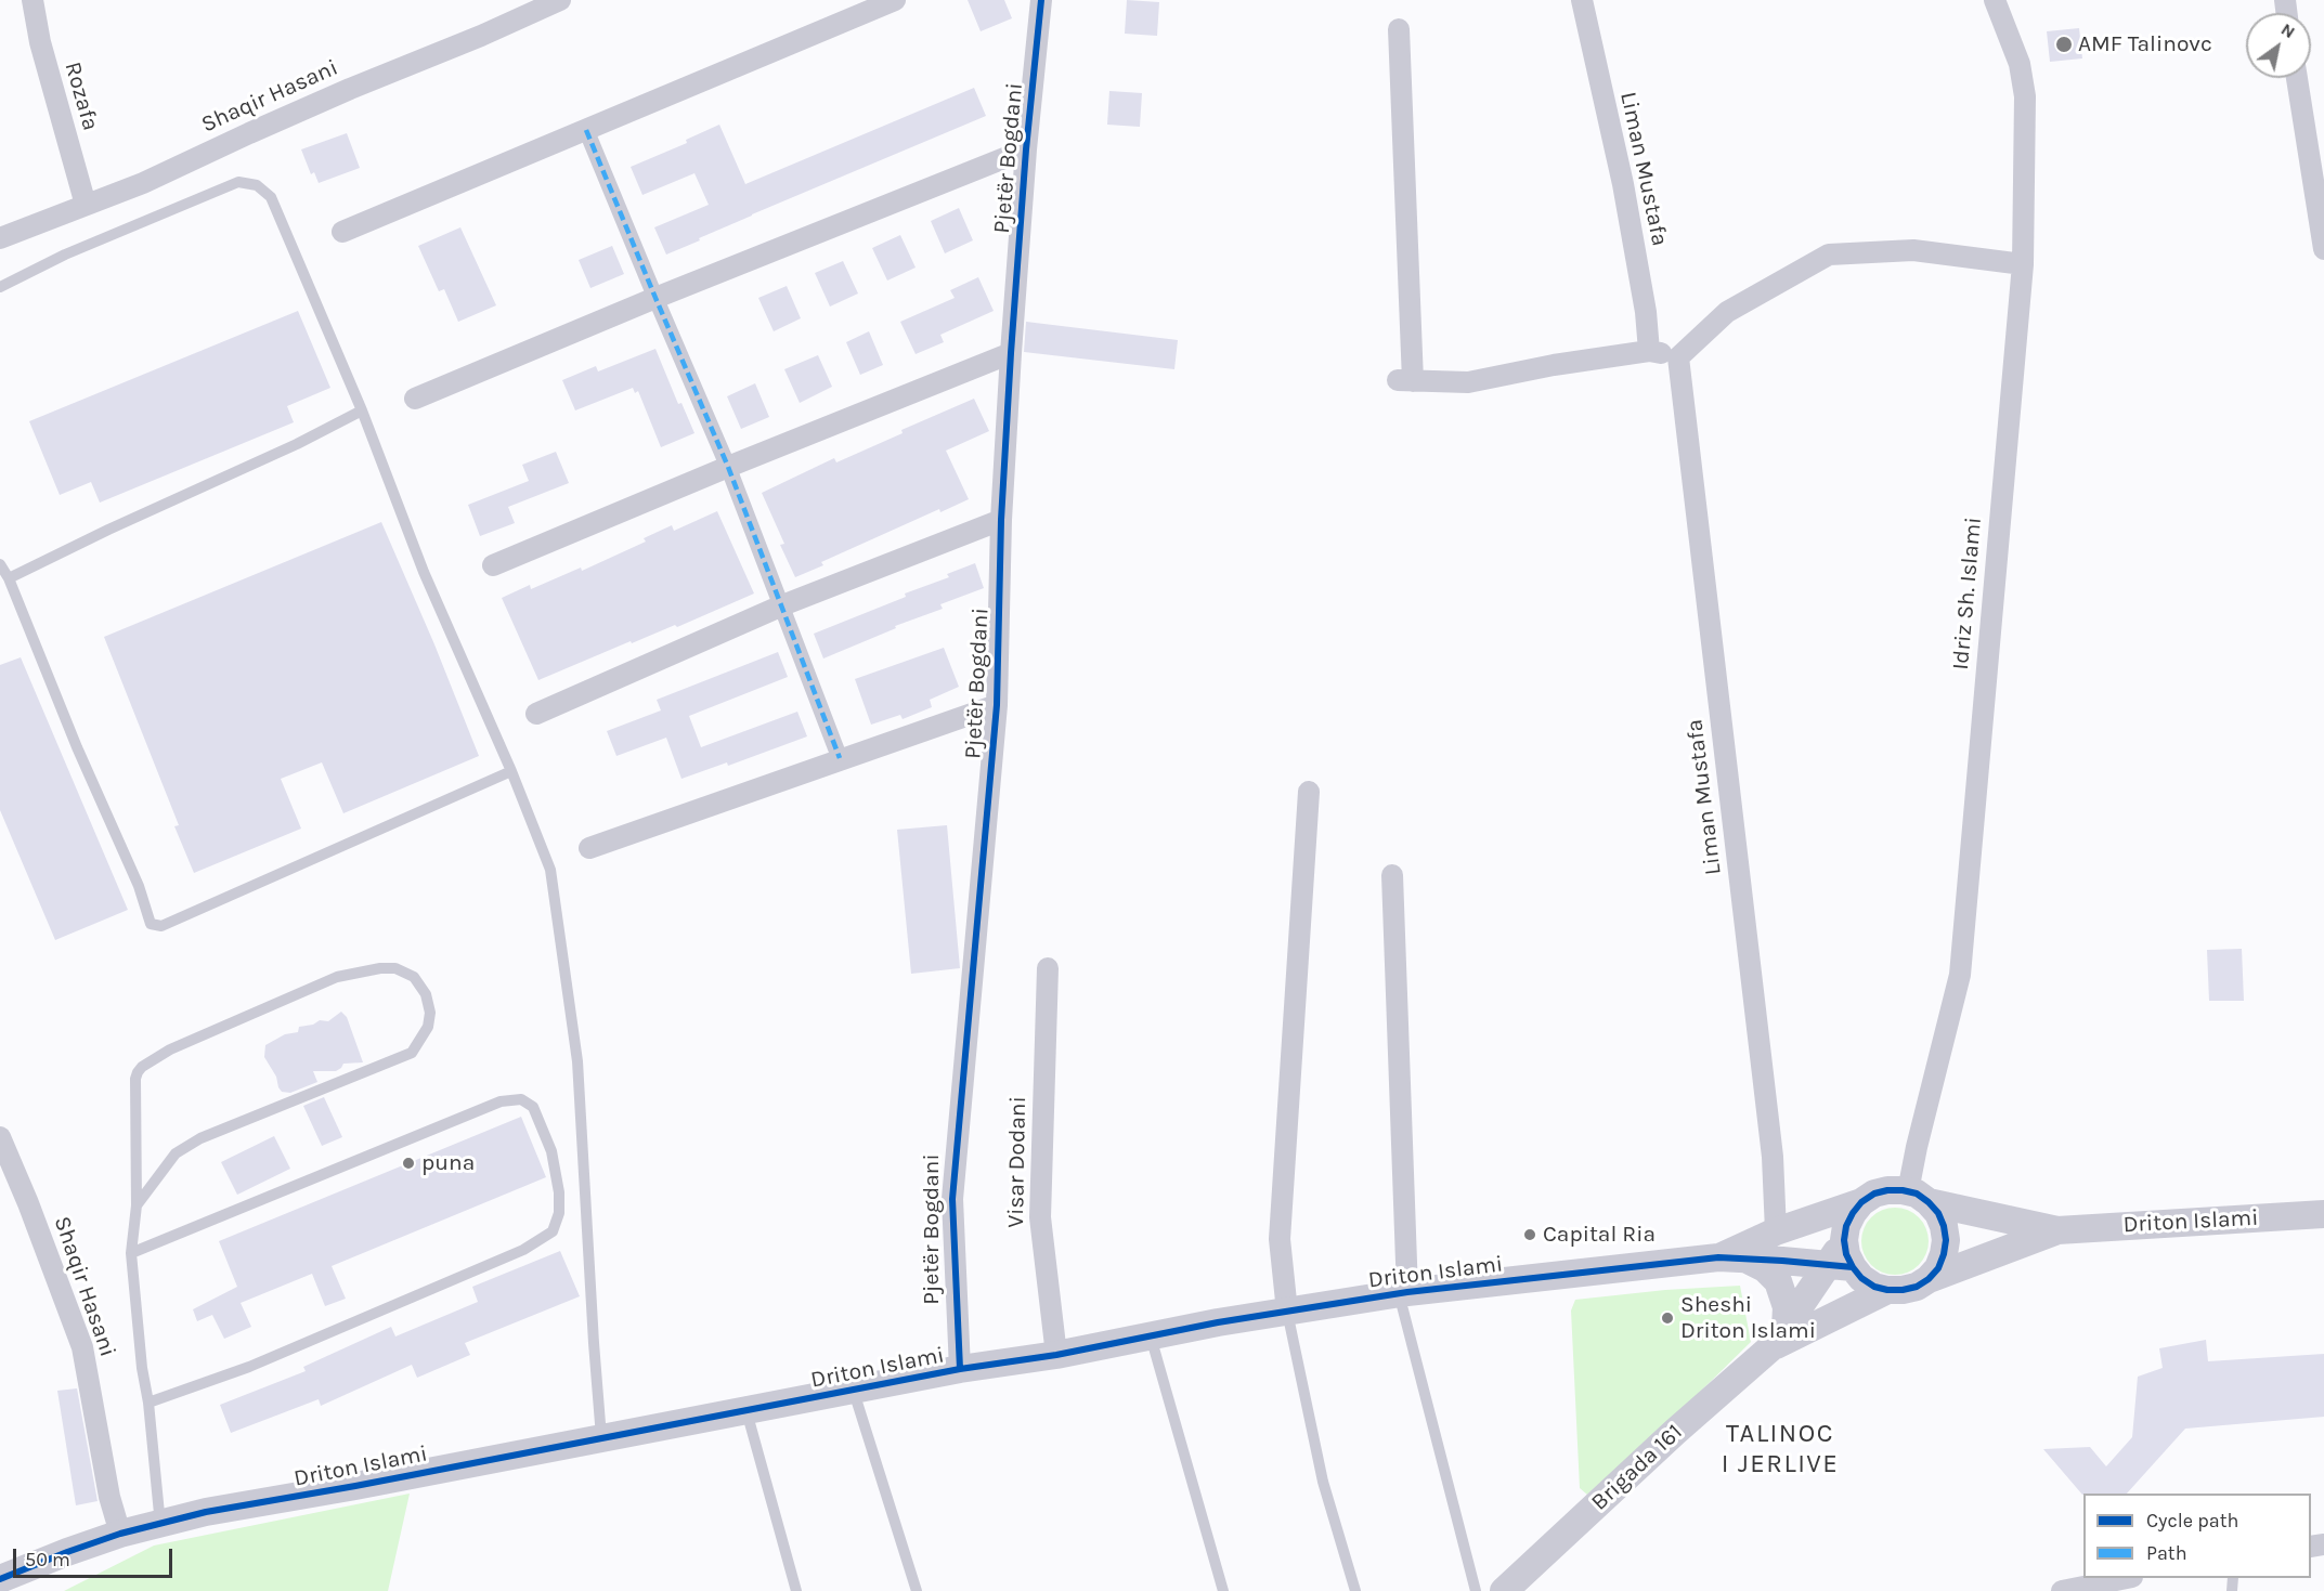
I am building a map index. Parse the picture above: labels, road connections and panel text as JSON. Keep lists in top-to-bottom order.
{
  "streets": {
    "street": [
      "Rozafa",
      "Shaqir Hasani",
      "Pjetër Bogdani",
      "Liman Mustafa",
      "Idriz Sh. Islami",
      "Visar Dodani",
      "Driton Islami",
      "Brigada 161"
    ]
  },
  "crossings": [
    ["Rozafa", "Shaqir Hasani"],
    ["Shaqir Hasani", "Driton Islami"],
    ["Pjetër Bogdani", "Driton Islami"],
    ["Liman Mustafa", "Driton Islami"],
    ["Idriz Sh. Islami", "Driton Islami"],
    ["Idriz Sh. Islami", "Brigada 161"],
    ["Visar Dodani", "Driton Islami"],
    ["Driton Islami", "Brigada 161"]
  ],
  "districts": ["TALINOC I JERLIVE"],
  "places": [
    "AMF Talinovc",
    "puna",
    "Capital Ria",
    "Sheshi Driton Islami"
  ],
  "legend": ["Cycle path", "Path"],
  "scale_bar": "50 m",
  "north": "top right"
}
